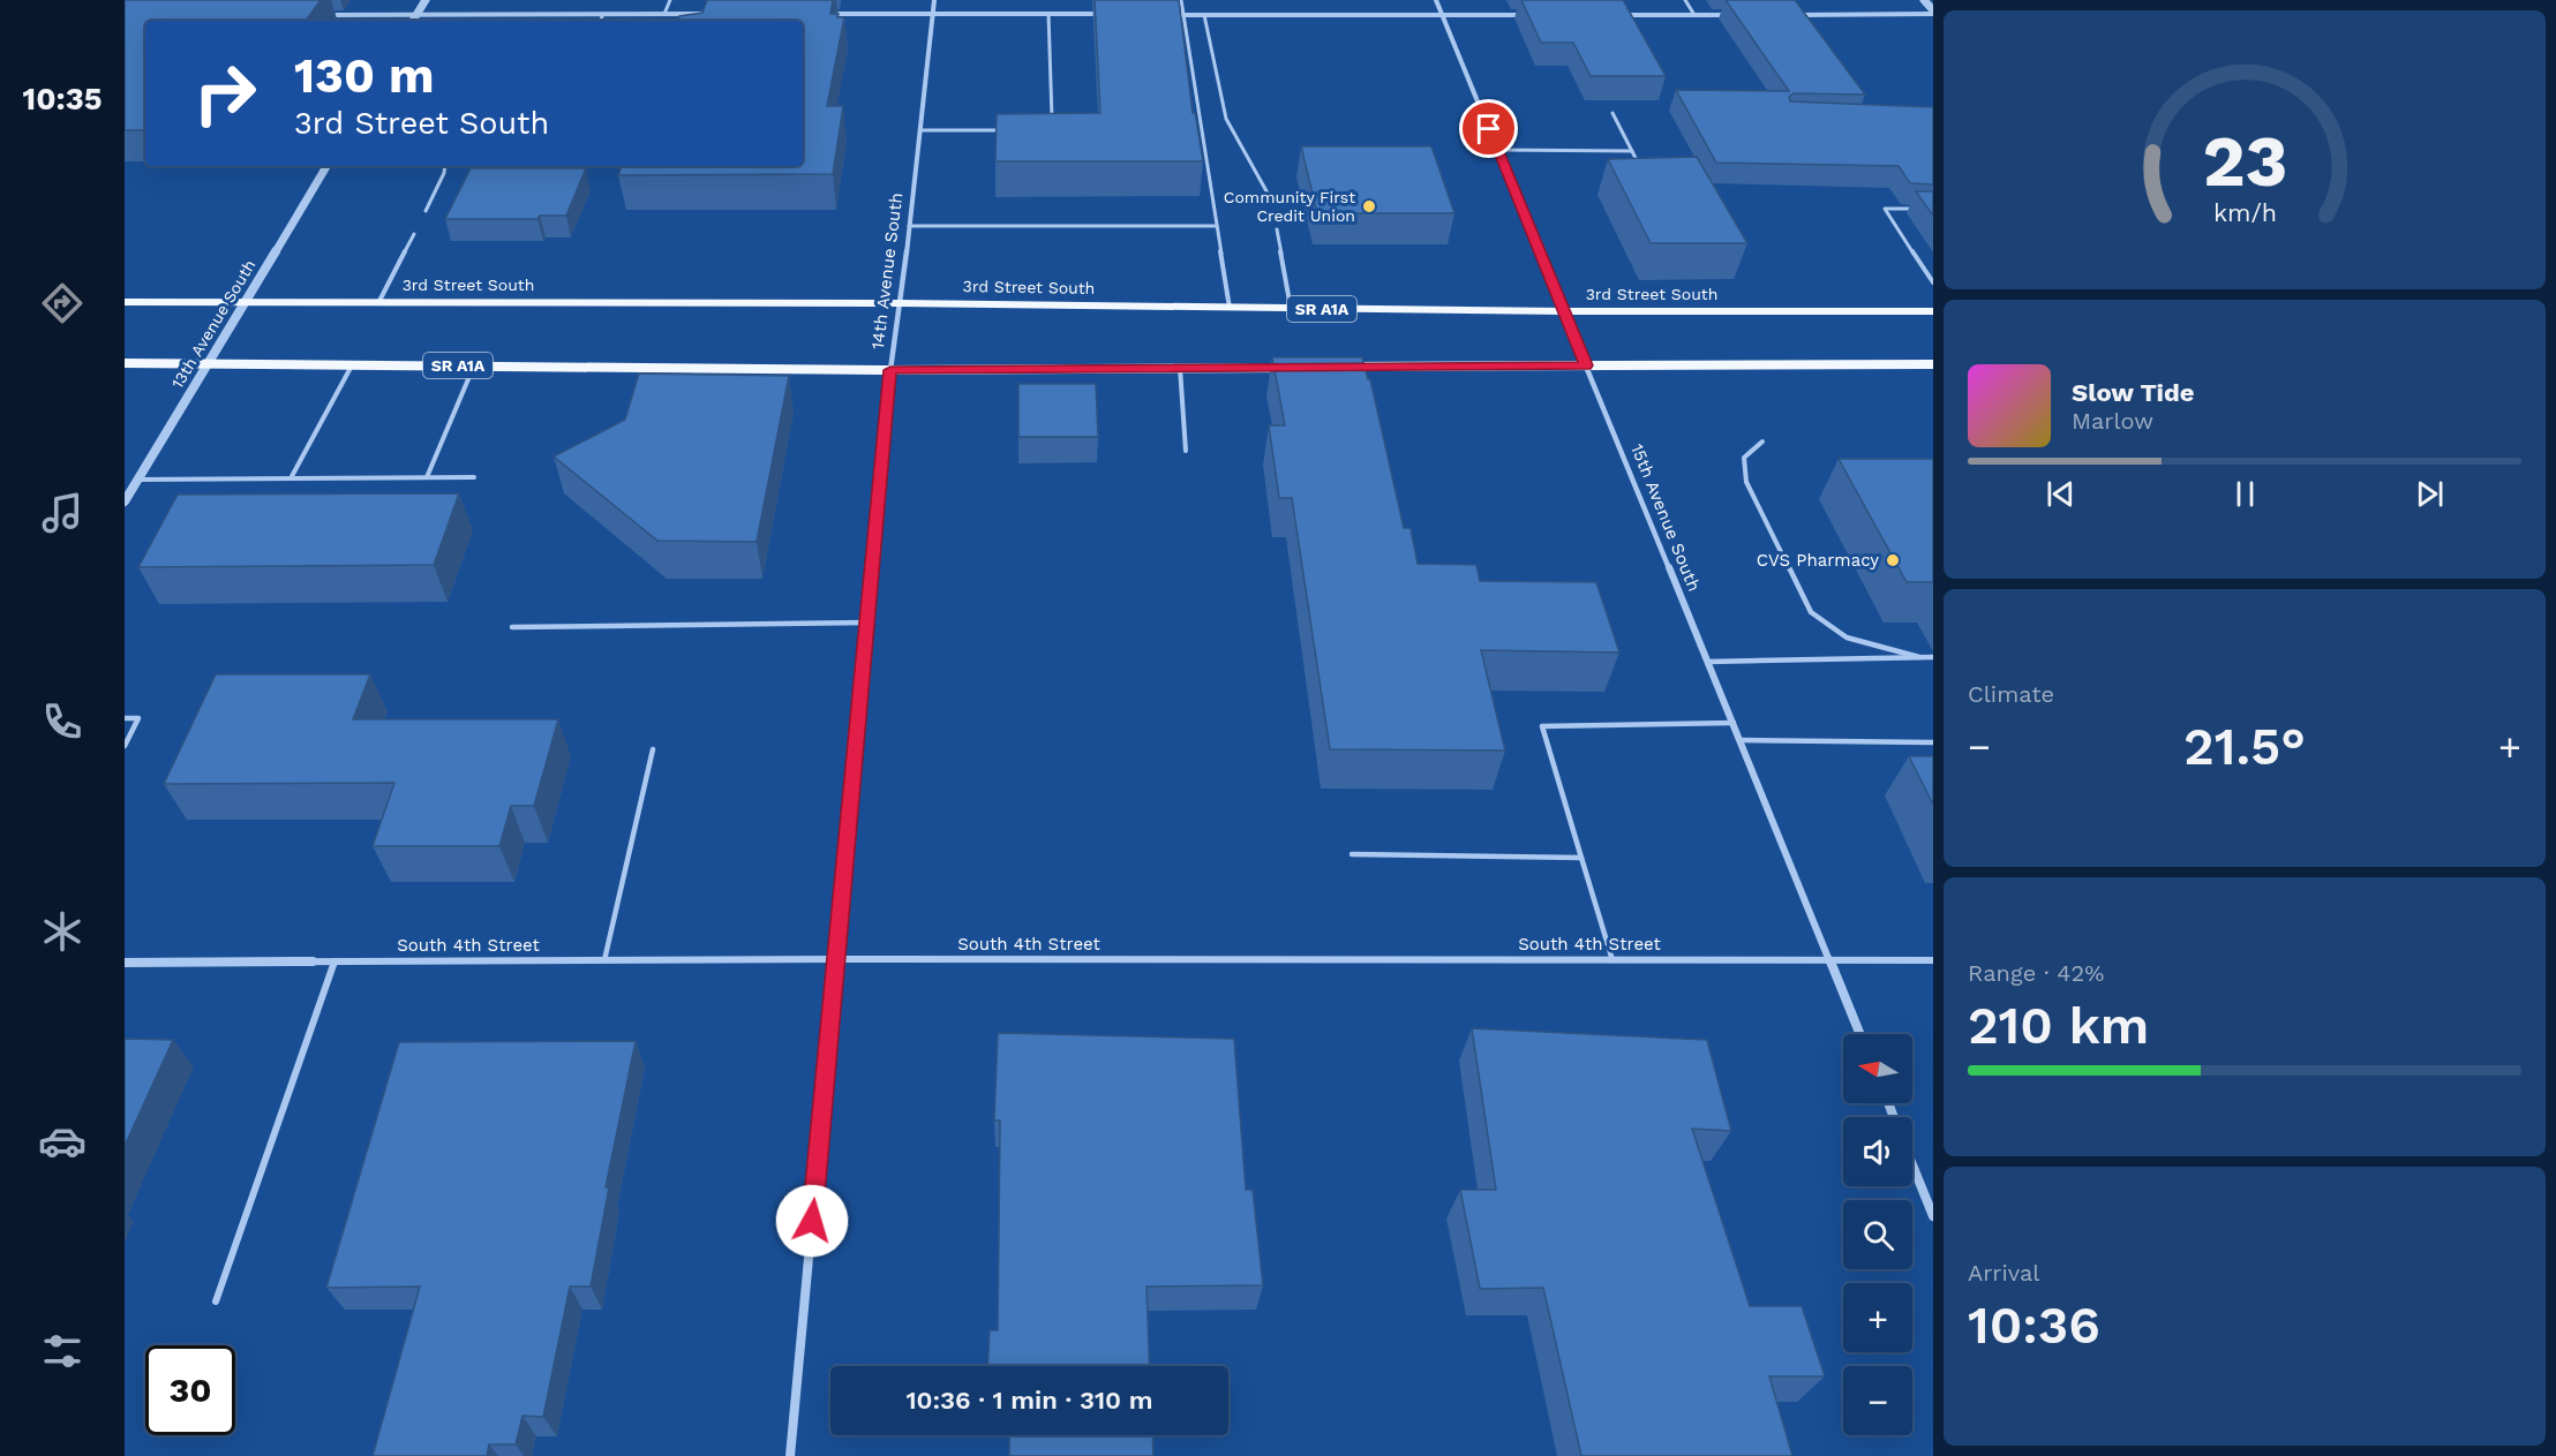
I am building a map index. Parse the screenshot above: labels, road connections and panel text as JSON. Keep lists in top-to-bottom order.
{
  "streets": {
    "main road": ["3rd Street South", "SR A1A"],
    "street": [
      "14th Avenue South",
      "13th Avenue South",
      "15th Avenue South",
      "South 4th Street"
    ]
  },
  "crossings": [
    ["14th Avenue South", "3rd Street South"],
    ["14th Avenue South", "SR A1A"],
    ["14th Avenue South", "South 4th Street"],
    ["3rd Street South", "13th Avenue South"],
    ["3rd Street South", "15th Avenue South"],
    ["SR A1A", "13th Avenue South"],
    ["SR A1A", "15th Avenue South"],
    ["15th Avenue South", "South 4th Street"]
  ],
  "places": ["Community First Credit Union", "CVS Pharmacy"],
  "north": "left",
  "page": {
    "tabs": "10:35",
    "turn": ["130 m", "3rd Street South"],
    "song": ["Slow Tide", "Marlow"],
    "tile": [
      "Climate",
      ["Range · 42%", "210 km"],
      ["Arrival", "10:36"]
    ],
    "heat": ["−", "21.5°", "+"],
    "map_buttons": ["+", "−"],
    "limit": "30",
    "trip": "10:36 · 1 min · 310 m",
    "gauge": ["23", "km/h"]
  }
}
